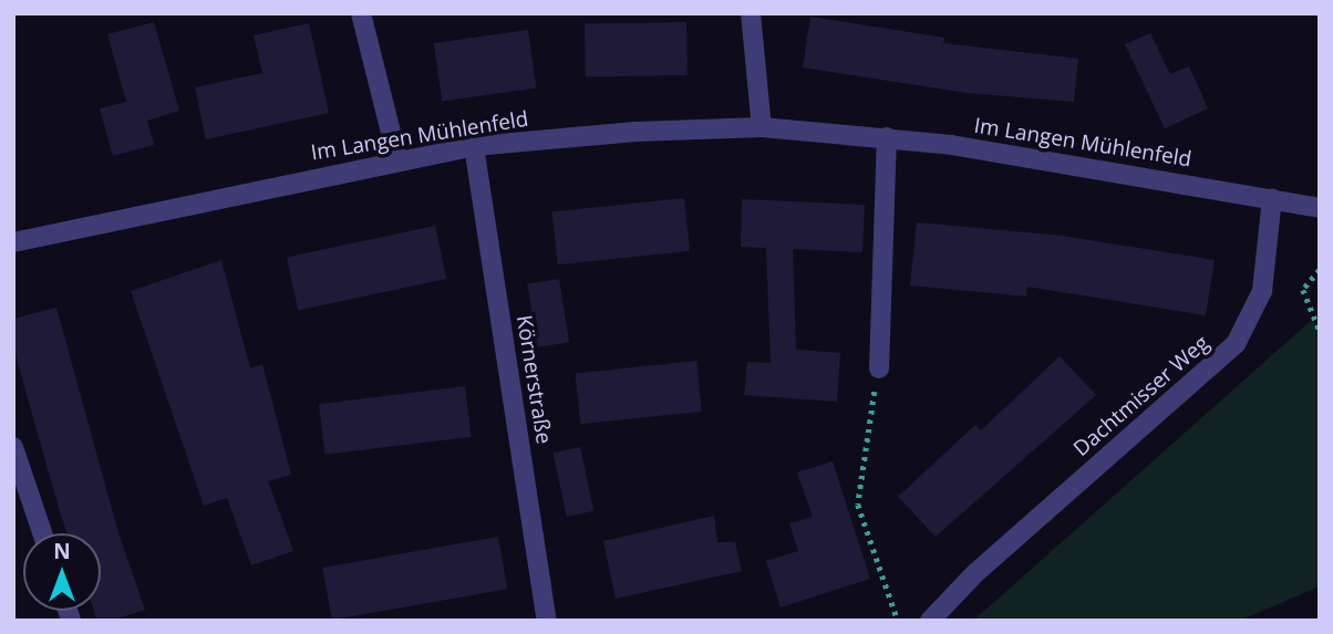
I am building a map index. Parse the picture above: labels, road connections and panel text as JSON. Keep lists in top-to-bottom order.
{
  "streets": {
    "street": ["Im Langen Mühlenfeld", "Körnerstraße", "Dachtmisser Weg"]
  },
  "crossings": [
    ["Im Langen Mühlenfeld", "Körnerstraße"],
    ["Im Langen Mühlenfeld", "Dachtmisser Weg"]
  ],
  "north": "top"
}
